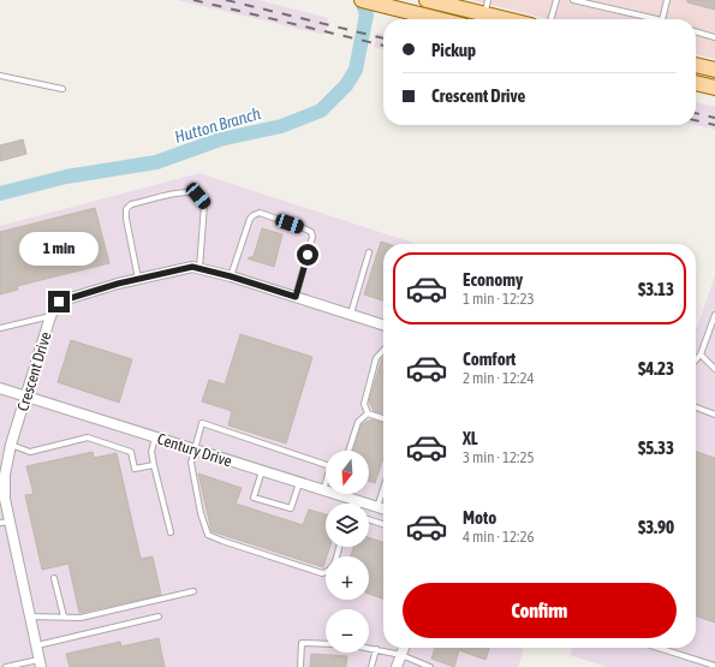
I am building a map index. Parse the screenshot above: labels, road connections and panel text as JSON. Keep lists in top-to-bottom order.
{
  "streets": {
    "street": ["Crescent Drive", "Century Drive"]
  },
  "crossings": [
    ["Crescent Drive", "Century Drive"]
  ],
  "water": ["Hutton Branch"],
  "north": "bottom",
  "page": {
    "banner": ["Pickup", "Crescent Drive"],
    "bubble": "1 min",
    "list": [
      {
        "name": "Economy",
        "note": "1 min · 12:23",
        "value": "$3.13"
      },
      {
        "name": "Comfort",
        "note": "2 min · 12:24",
        "value": "$4.23"
      },
      {
        "name": "XL",
        "note": "3 min · 12:25",
        "value": "$5.33"
      },
      {
        "name": "Moto",
        "note": "4 min · 12:26",
        "value": "$3.90"
      }
    ],
    "map_buttons": ["+", "−"],
    "buttons": "Confirm"
  }
}
